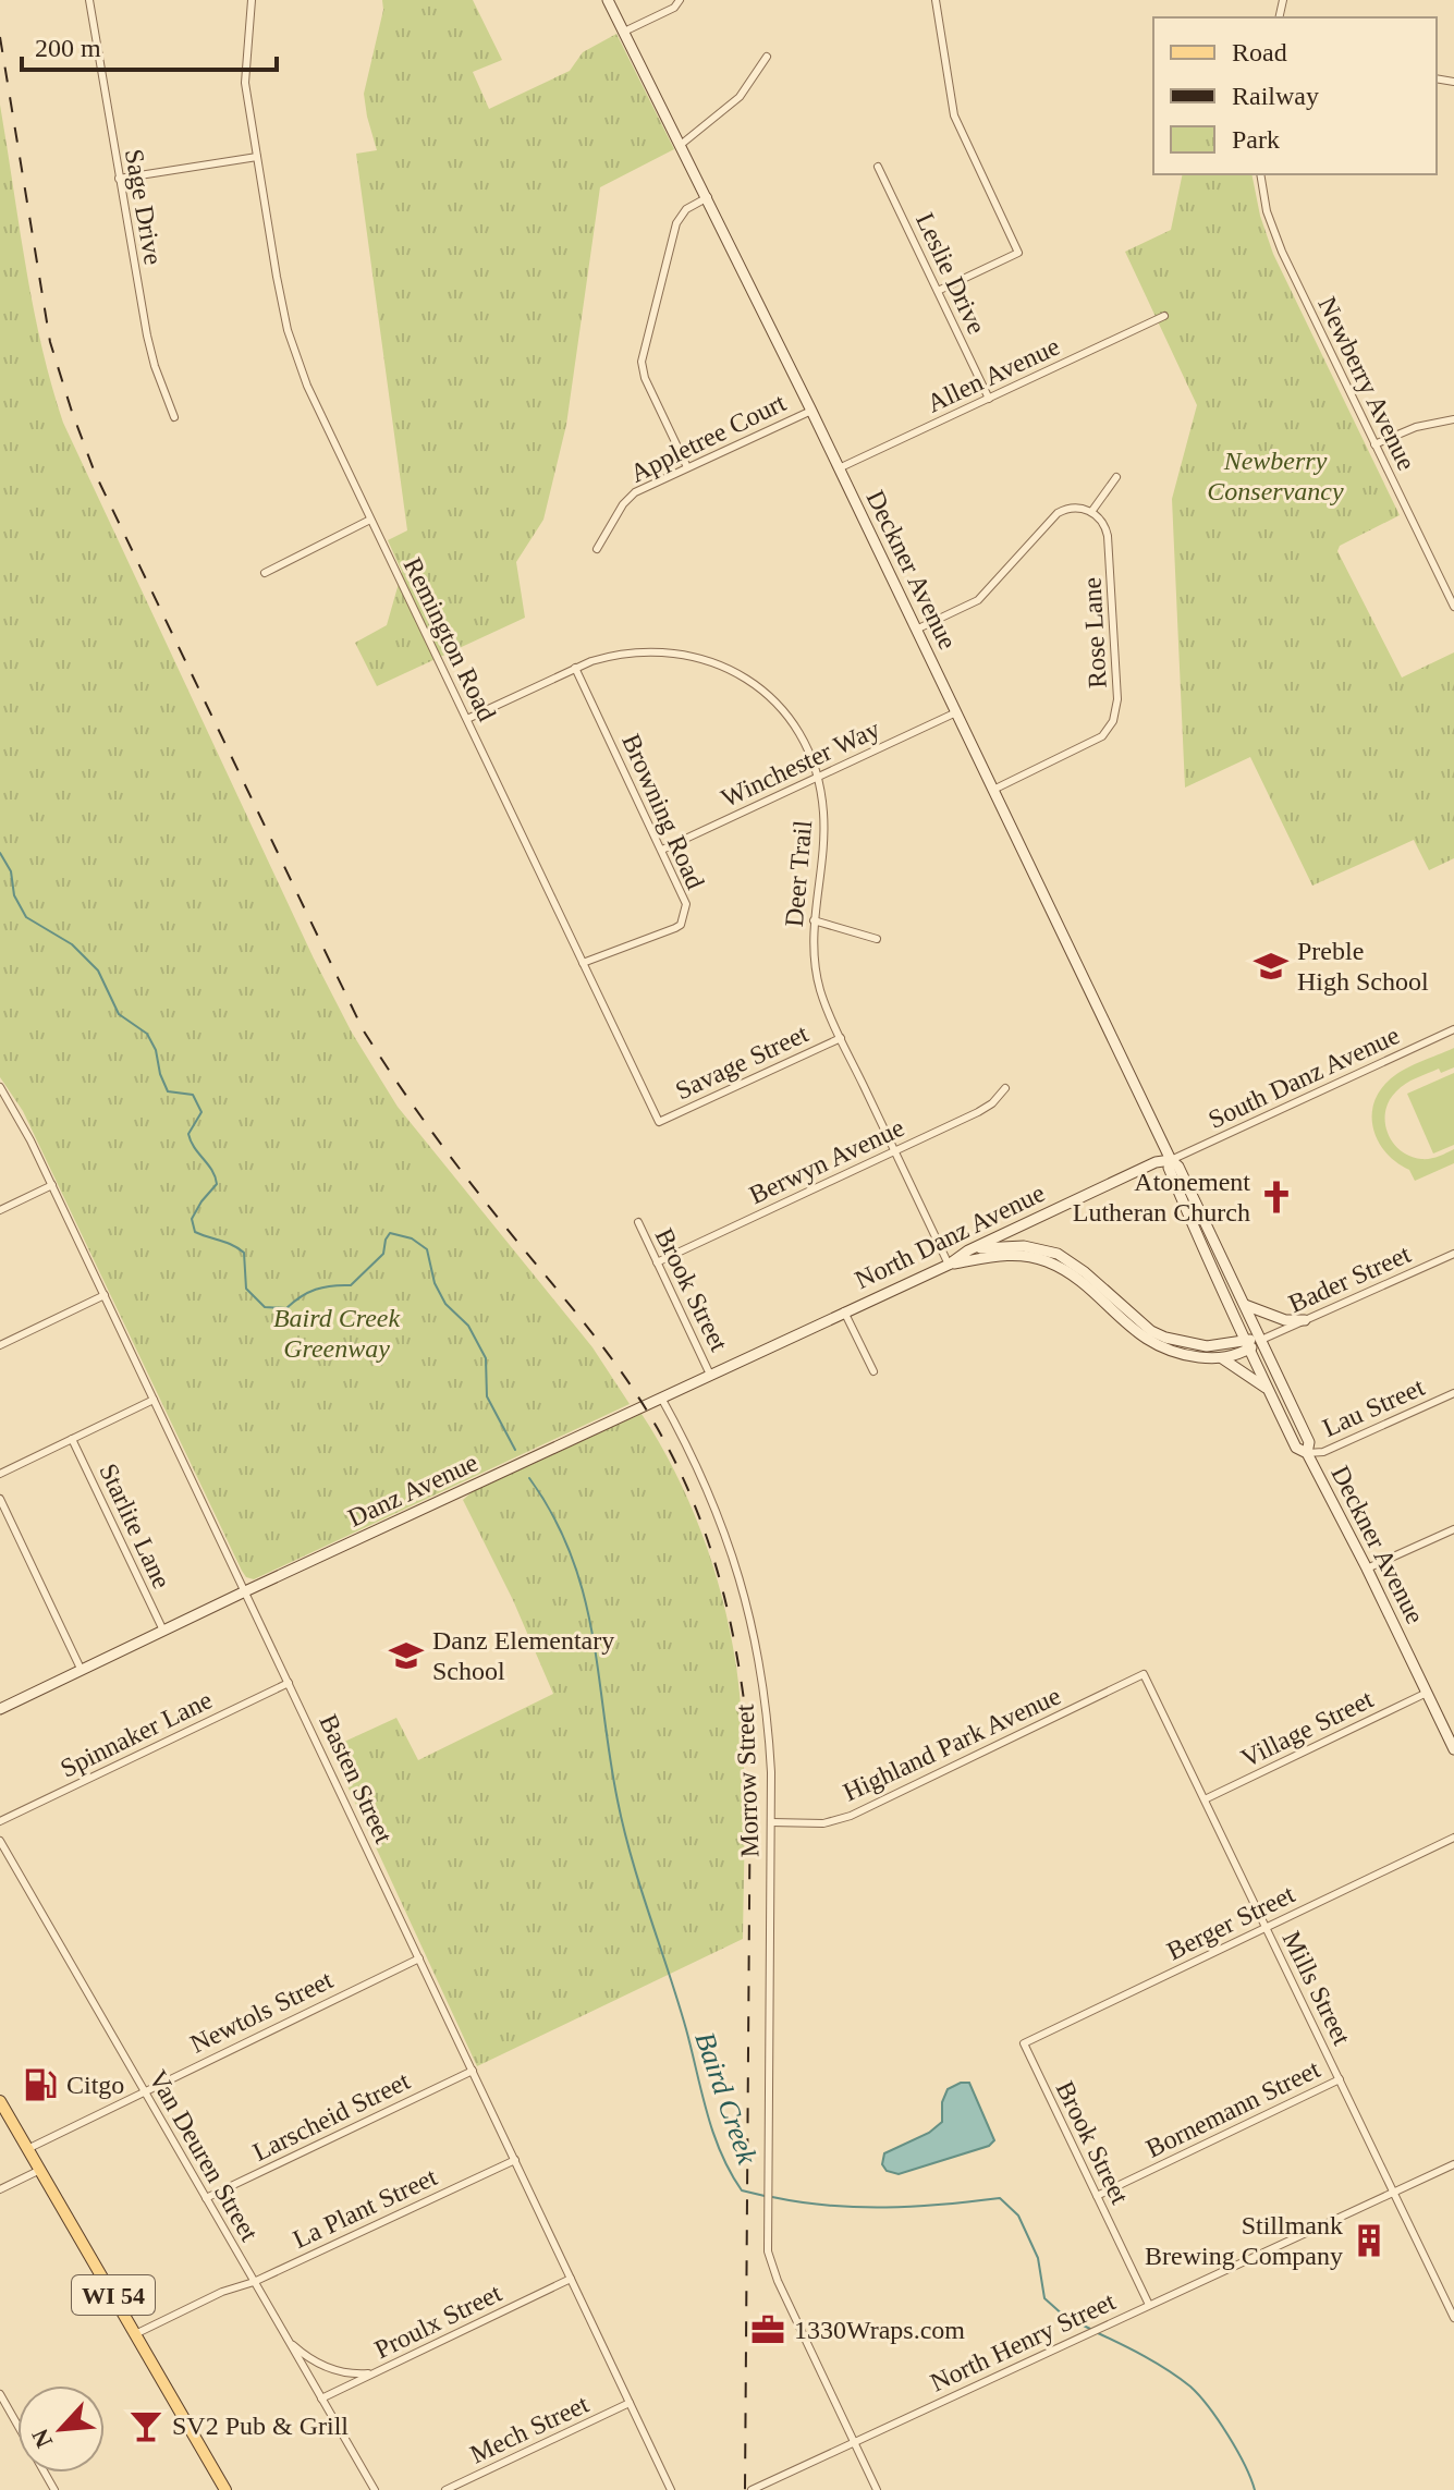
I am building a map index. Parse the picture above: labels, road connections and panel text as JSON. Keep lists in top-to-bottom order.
{
  "streets": {
    "main road": ["WI 54"],
    "street": [
      "Sage Drive",
      "Leslie Drive",
      "Allen Avenue",
      "Newberry Avenue",
      "Appletree Court",
      "Deckner Avenue",
      "Rose Lane",
      "Remington Road",
      "Winchester Way",
      "Browning Road",
      "Deer Trail",
      "Savage Street",
      "South Danz Avenue",
      "Berwyn Avenue",
      "North Danz Avenue",
      "Bader Street",
      "Brook Street",
      "Lau Street",
      "Danz Avenue",
      "Starlite Lane",
      "Village Street",
      "Spinnaker Lane",
      "Highland Park Avenue",
      "Basten Street",
      "Morrow Street",
      "Berger Street",
      "Mills Street",
      "Newtols Street",
      "Bornemann Street",
      "Larscheid Street",
      "Van Deuren Street",
      "La Plant Street",
      "Proulx Street",
      "North Henry Street",
      "Mech Street"
    ]
  },
  "crossings": [
    ["Leslie Drive", "Allen Avenue"],
    ["Allen Avenue", "Deckner Avenue"],
    ["Appletree Court", "Deckner Avenue"],
    ["Deckner Avenue", "Rose Lane"],
    ["Deckner Avenue", "Winchester Way"],
    ["Deckner Avenue", "South Danz Avenue"],
    ["Deckner Avenue", "North Danz Avenue"],
    ["Deckner Avenue", "Bader Street"],
    ["Deckner Avenue", "Lau Street"],
    ["Deckner Avenue", "Village Street"],
    ["Remington Road", "Browning Road"],
    ["Remington Road", "Deer Trail"],
    ["Remington Road", "Savage Street"],
    ["Winchester Way", "Browning Road"],
    ["Winchester Way", "Deer Trail"],
    ["Browning Road", "Deer Trail"],
    ["Deer Trail", "Savage Street"],
    ["Deer Trail", "Berwyn Avenue"],
    ["Deer Trail", "North Danz Avenue"],
    ["South Danz Avenue", "North Danz Avenue"],
    ["Berwyn Avenue", "Brook Street"],
    ["North Danz Avenue", "Danz Avenue"],
    ["Brook Street", "Danz Avenue"],
    ["Brook Street", "Berger Street"],
    ["Brook Street", "Bornemann Street"],
    ["Brook Street", "North Henry Street"],
    ["Danz Avenue", "Starlite Lane"],
    ["Danz Avenue", "Basten Street"],
    ["Danz Avenue", "Morrow Street"],
    ["Village Street", "Mills Street"],
    ["Spinnaker Lane", "Basten Street"],
    ["Highland Park Avenue", "Morrow Street"],
    ["Highland Park Avenue", "Mills Street"],
    ["Basten Street", "Newtols Street"],
    ["Basten Street", "Larscheid Street"],
    ["Basten Street", "La Plant Street"],
    ["Basten Street", "Proulx Street"],
    ["Basten Street", "Mech Street"],
    ["Morrow Street", "North Henry Street"],
    ["Berger Street", "Mills Street"],
    ["Mills Street", "Bornemann Street"],
    ["Mills Street", "North Henry Street"],
    ["Newtols Street", "Van Deuren Street"],
    ["Newtols Street", "WI 54"],
    ["Larscheid Street", "Van Deuren Street"],
    ["Van Deuren Street", "La Plant Street"],
    ["Van Deuren Street", "Proulx Street"],
    ["La Plant Street", "WI 54"]
  ],
  "water": ["Baird Creek"],
  "parks": ["Newberry Conservancy", "Baird Creek Greenway"],
  "places": {
    "school or university": ["Preble High School", "Danz Elementary School"],
    "church": ["Atonement Lutheran Church"],
    "fuel station": ["Citgo"],
    "building": ["Stillmank Brewing Company"],
    "office": ["1330Wraps.com"],
    "bar": ["SV2 Pub & Grill"]
  },
  "legend": ["Road", "Railway", "Park"],
  "scale_bar": "200 m",
  "north": "bottom left"
}
